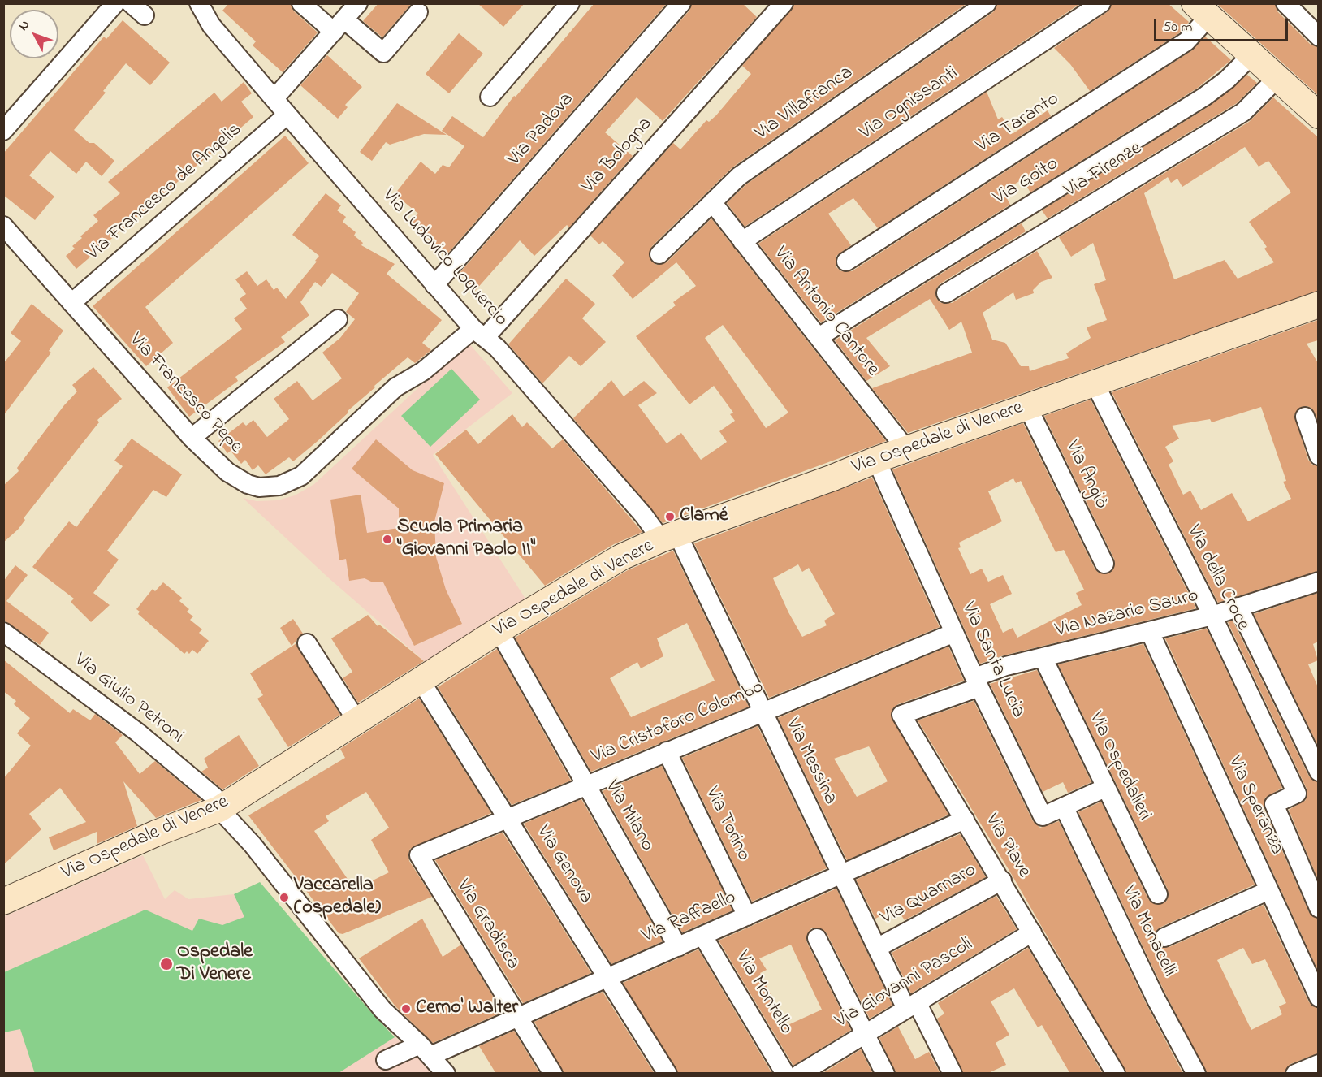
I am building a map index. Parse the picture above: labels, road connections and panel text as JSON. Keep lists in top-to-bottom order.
{
  "streets": {
    "street": [
      "Via Villafranca",
      "Via Ognissanti",
      "Via Taranto",
      "Via Padova",
      "Via Bologna",
      "Via Firenze",
      "Via Goito",
      "Via Francesco de Angelis",
      "Via Ludovico Loquercio",
      "Via Antonio Cantore",
      "Via Francesco Pepe",
      "Via Ospedale di Venere",
      "Via Angiò",
      "Via della Croce",
      "Via Nazario Sauro",
      "Via Santa Lucia",
      "Via Giulio Petroni",
      "Via Cristoforo Colombo",
      "Via Messina",
      "Via Ospedalieri",
      "Via Speranza",
      "Via Milano",
      "Via Torino",
      "Via Piave",
      "Via Genova",
      "Via Quarnaro",
      "Via Raffaello",
      "Via Gradisca",
      "Via Monacelli",
      "Via Giovanni Pascoli",
      "Via Montello"
    ]
  },
  "crossings": [
    ["Via Villafranca", "Via Antonio Cantore"],
    ["Via Ognissanti", "Via Antonio Cantore"],
    ["Via Padova", "Via Ludovico Loquercio"],
    ["Via Bologna", "Via Ludovico Loquercio"],
    ["Via Bologna", "Via Francesco Pepe"],
    ["Via Goito", "Via Antonio Cantore"],
    ["Via Francesco de Angelis", "Via Ludovico Loquercio"],
    ["Via Francesco de Angelis", "Via Francesco Pepe"],
    ["Via Ludovico Loquercio", "Via Francesco Pepe"],
    ["Via Ludovico Loquercio", "Via Ospedale di Venere"],
    ["Via Ludovico Loquercio", "Via Messina"],
    ["Via Antonio Cantore", "Via Ospedale di Venere"],
    ["Via Ospedale di Venere", "Via Angiò"],
    ["Via Ospedale di Venere", "Via della Croce"],
    ["Via Ospedale di Venere", "Via Santa Lucia"],
    ["Via Ospedale di Venere", "Via Giulio Petroni"],
    ["Via Ospedale di Venere", "Via Messina"],
    ["Via Ospedale di Venere", "Via Milano"],
    ["Via Ospedale di Venere", "Via Genova"],
    ["Via della Croce", "Via Nazario Sauro"],
    ["Via Nazario Sauro", "Via Santa Lucia"],
    ["Via Nazario Sauro", "Via Ospedalieri"],
    ["Via Nazario Sauro", "Via Speranza"],
    ["Via Nazario Sauro", "Via Piave"],
    ["Via Santa Lucia", "Via Cristoforo Colombo"],
    ["Via Santa Lucia", "Via Ospedalieri"],
    ["Via Santa Lucia", "Via Piave"],
    ["Via Santa Lucia", "Via Monacelli"],
    ["Via Giulio Petroni", "Via Raffaello"],
    ["Via Cristoforo Colombo", "Via Messina"],
    ["Via Cristoforo Colombo", "Via Milano"],
    ["Via Cristoforo Colombo", "Via Torino"],
    ["Via Cristoforo Colombo", "Via Genova"],
    ["Via Cristoforo Colombo", "Via Gradisca"],
    ["Via Messina", "Via Quarnaro"],
    ["Via Messina", "Via Raffaello"],
    ["Via Messina", "Via Giovanni Pascoli"],
    ["Via Milano", "Via Raffaello"],
    ["Via Torino", "Via Raffaello"],
    ["Via Piave", "Via Quarnaro"],
    ["Via Piave", "Via Raffaello"],
    ["Via Piave", "Via Giovanni Pascoli"],
    ["Via Genova", "Via Raffaello"],
    ["Via Raffaello", "Via Gradisca"],
    ["Via Raffaello", "Via Montello"]
  ],
  "places": [
    "Clamé",
    "Scuola Primaria \"Giovanni Paolo II\"",
    "Vaccarella (ospedale)",
    "Ospedale Di Venere",
    "Cerno' Walter"
  ],
  "scale_bar": "50 m",
  "north": "top left"
}
